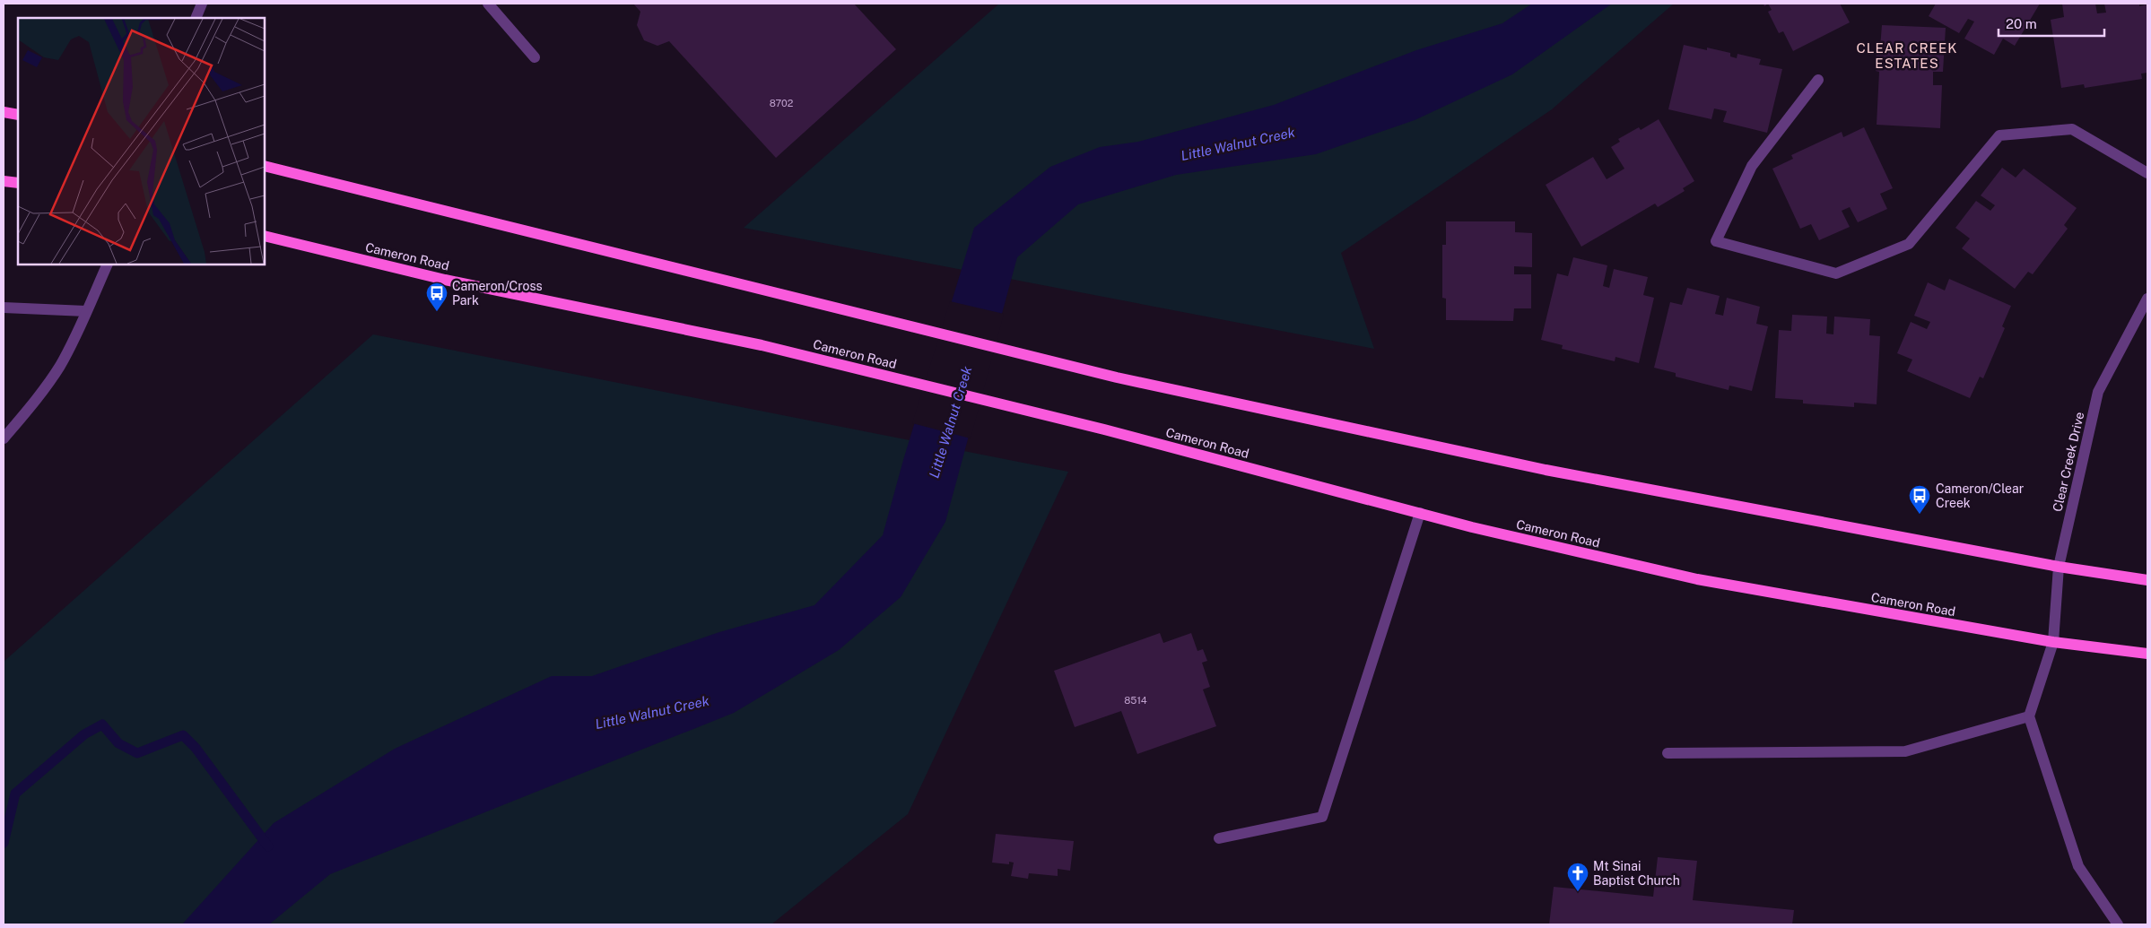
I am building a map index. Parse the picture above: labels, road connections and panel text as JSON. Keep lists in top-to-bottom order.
{
  "streets": {
    "main road": ["Cameron Road"],
    "street": ["Clear Creek Drive"]
  },
  "crossings": [
    ["Cameron Road", "Clear Creek Drive"]
  ],
  "districts": ["CLEAR CREEK ESTATES"],
  "water": ["Little Walnut Creek"],
  "places": {
    "bus stop": ["Cameron/Cross Park", "Cameron/Clear Creek"],
    "church": ["Mt Sinai Baptist Church"]
  },
  "house_numbers": ["8702", "8514"],
  "scale_bar": "20 m"
}
